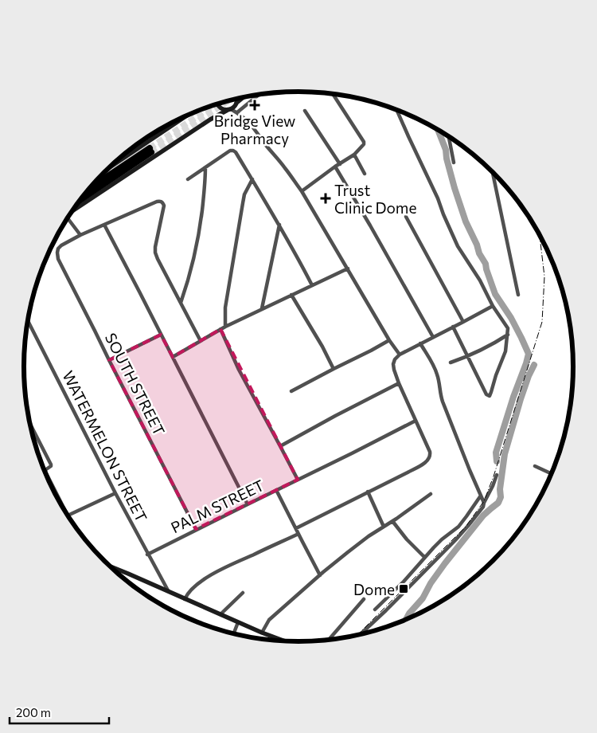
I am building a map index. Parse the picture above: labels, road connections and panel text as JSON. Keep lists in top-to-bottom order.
{
  "streets": {
    "street": ["SOUTH STREET", "WATERMELON STREET", "PALM STREET"]
  },
  "crossings": [
    ["SOUTH STREET", "PALM STREET"],
    ["WATERMELON STREET", "PALM STREET"]
  ],
  "places": {
    "health": ["Bridge View Pharmacy", "Trust Clinic Dome"],
    "transit": ["Dome"]
  },
  "scale_bar": "200 m"
}
